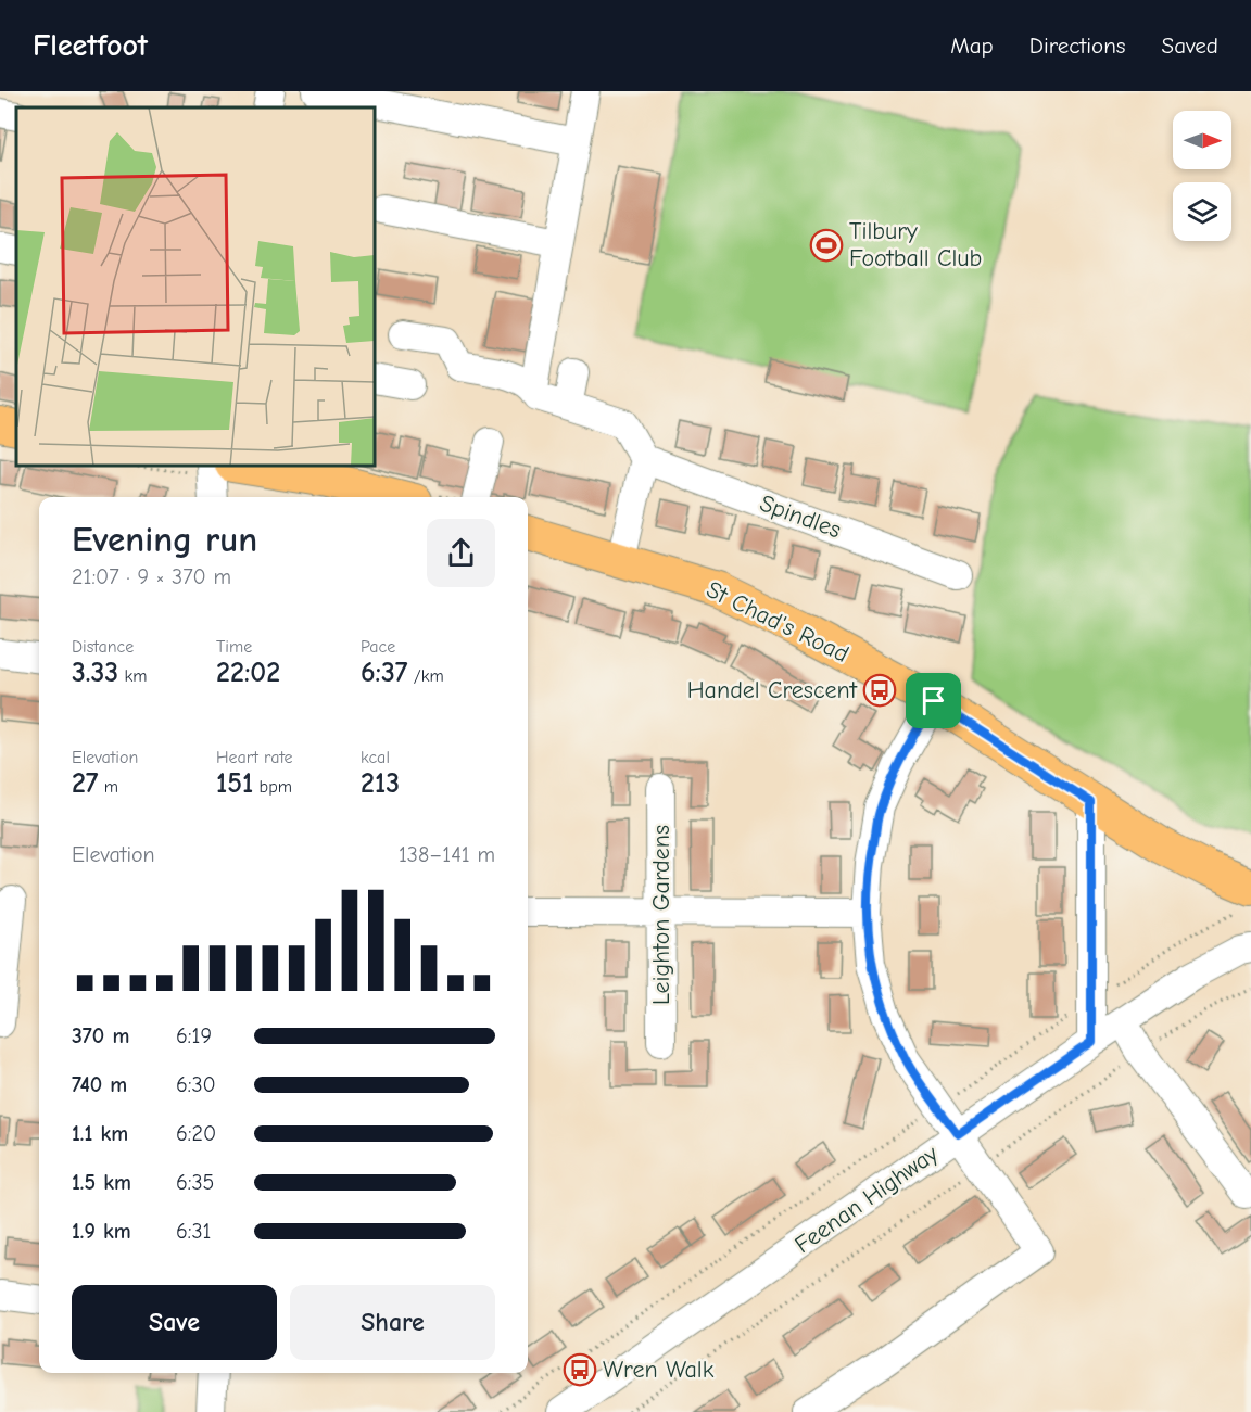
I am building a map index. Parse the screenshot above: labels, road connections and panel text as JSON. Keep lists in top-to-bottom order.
{
  "streets": {
    "main road": ["St Chad's Road"],
    "street": ["Spindles", "Leighton Gardens", "Feenan Highway"]
  },
  "crossings": [
    ["St Chad's Road", "Feenan Highway"]
  ],
  "places": {
    "sports": ["Tilbury Football Club"],
    "bus stop": ["Handel Crescent", "Wren Walk"]
  },
  "north": "right",
  "page": {
    "header": "Fleetfoot",
    "nav": ["Map", "Directions", "Saved"],
    "heading": ["Evening run", "21:07 · 9 × 370 m"],
    "stats": [
      ["Distance", "3.33 km"],
      ["Time", "22:02"],
      ["Pace", "6:37 /km"],
      ["Elevation", "27 m"],
      ["Heart rate", "151 bpm"],
      ["kcal", "213"]
    ],
    "chart": ["Elevation", "138–141 m"],
    "list": [
      {
        "name": "370 m",
        "note": "6:19"
      },
      {
        "name": "740 m",
        "note": "6:30"
      },
      {
        "name": "1.1 km",
        "note": "6:20"
      },
      {
        "name": "1.5 km",
        "note": "6:35"
      },
      {
        "name": "1.9 km",
        "note": "6:31"
      }
    ],
    "buttons": ["Save", "Share"]
  }
}
